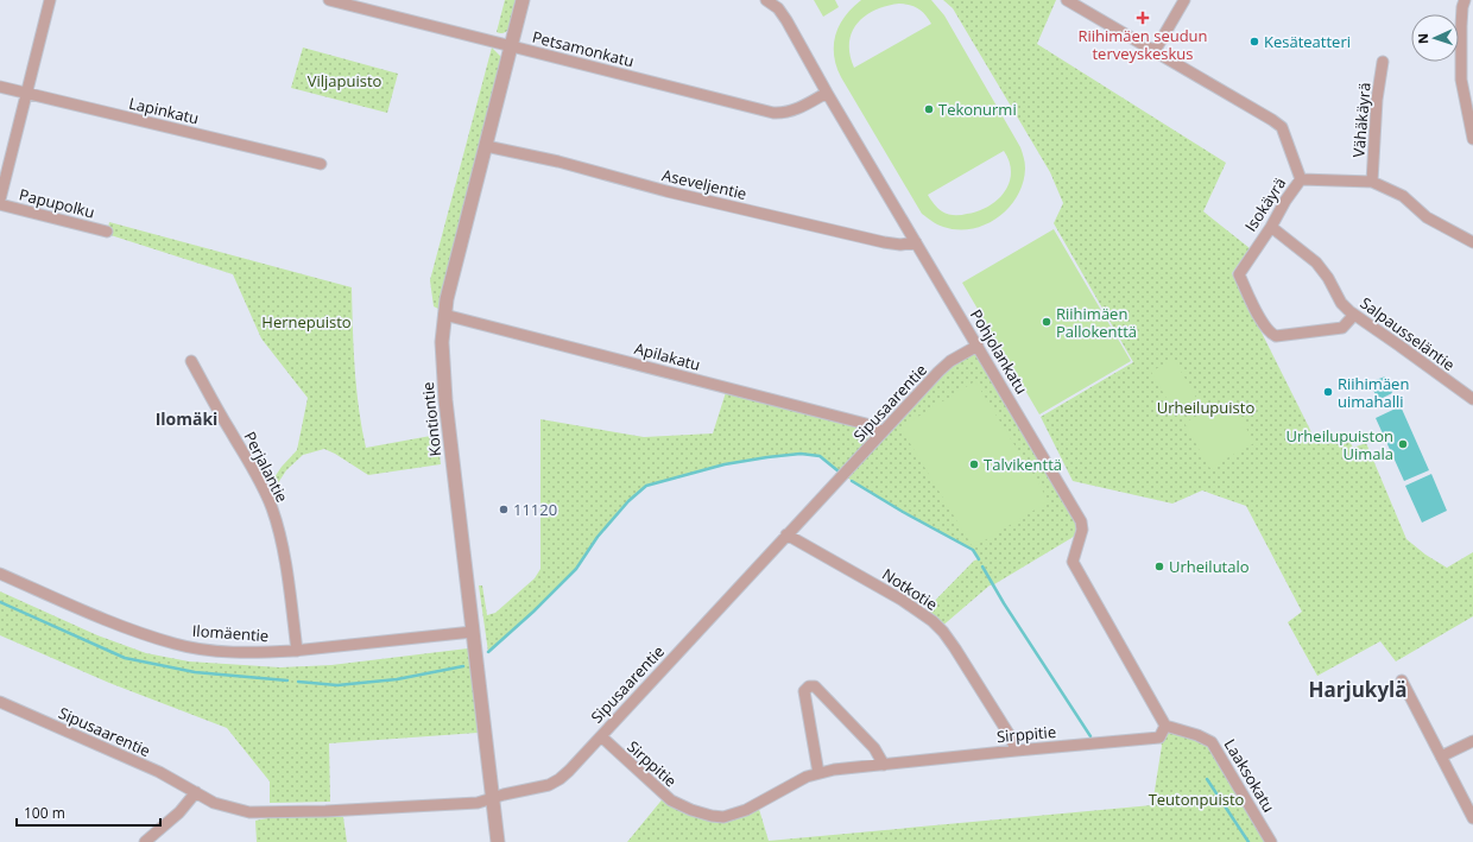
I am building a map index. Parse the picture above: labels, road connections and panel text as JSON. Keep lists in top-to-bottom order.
{
  "streets": {
    "street": [
      "Petsamonkatu",
      "Lapinkatu",
      "Vähäkäyrä",
      "Aseveljentie",
      "Papupolku",
      "Isokäyrä",
      "Salpausseläntie",
      "Pohjolankatu",
      "Apilakatu",
      "Sipusaarentie",
      "Kontiontie",
      "Perjalantie",
      "Notkotie",
      "Ilomäentie",
      "Sirppitie",
      "Laaksokatu"
    ]
  },
  "crossings": [
    ["Petsamonkatu", "Pohjolankatu"],
    ["Petsamonkatu", "Kontiontie"],
    ["Vähäkäyrä", "Isokäyrä"],
    ["Aseveljentie", "Pohjolankatu"],
    ["Aseveljentie", "Kontiontie"],
    ["Isokäyrä", "Salpausseläntie"],
    ["Pohjolankatu", "Sipusaarentie"],
    ["Pohjolankatu", "Sirppitie"],
    ["Pohjolankatu", "Laaksokatu"],
    ["Apilakatu", "Sipusaarentie"],
    ["Apilakatu", "Kontiontie"],
    ["Sipusaarentie", "Kontiontie"],
    ["Sipusaarentie", "Notkotie"],
    ["Sipusaarentie", "Sirppitie"],
    ["Kontiontie", "Ilomäentie"],
    ["Perjalantie", "Ilomäentie"],
    ["Notkotie", "Sirppitie"],
    ["Sirppitie", "Laaksokatu"]
  ],
  "districts": ["Ilomäki", "Harjukylä"],
  "parks": [
    "Viljapuisto",
    "Hernepuisto",
    "Urheilupuisto",
    "Teutonpuisto"
  ],
  "places": {
    "health": ["Riihimäen seudun terveyskeskus"],
    "other": [
      "Kesäteatteri",
      "Tekonurmi",
      "Riihimäen Pallokenttä",
      "Riihimäen uimahalli",
      "Urheilupuiston Uimala",
      "Talvikenttä",
      "11120",
      "Urheilutalo"
    ]
  },
  "scale_bar": "100 m",
  "north": "left"
}
